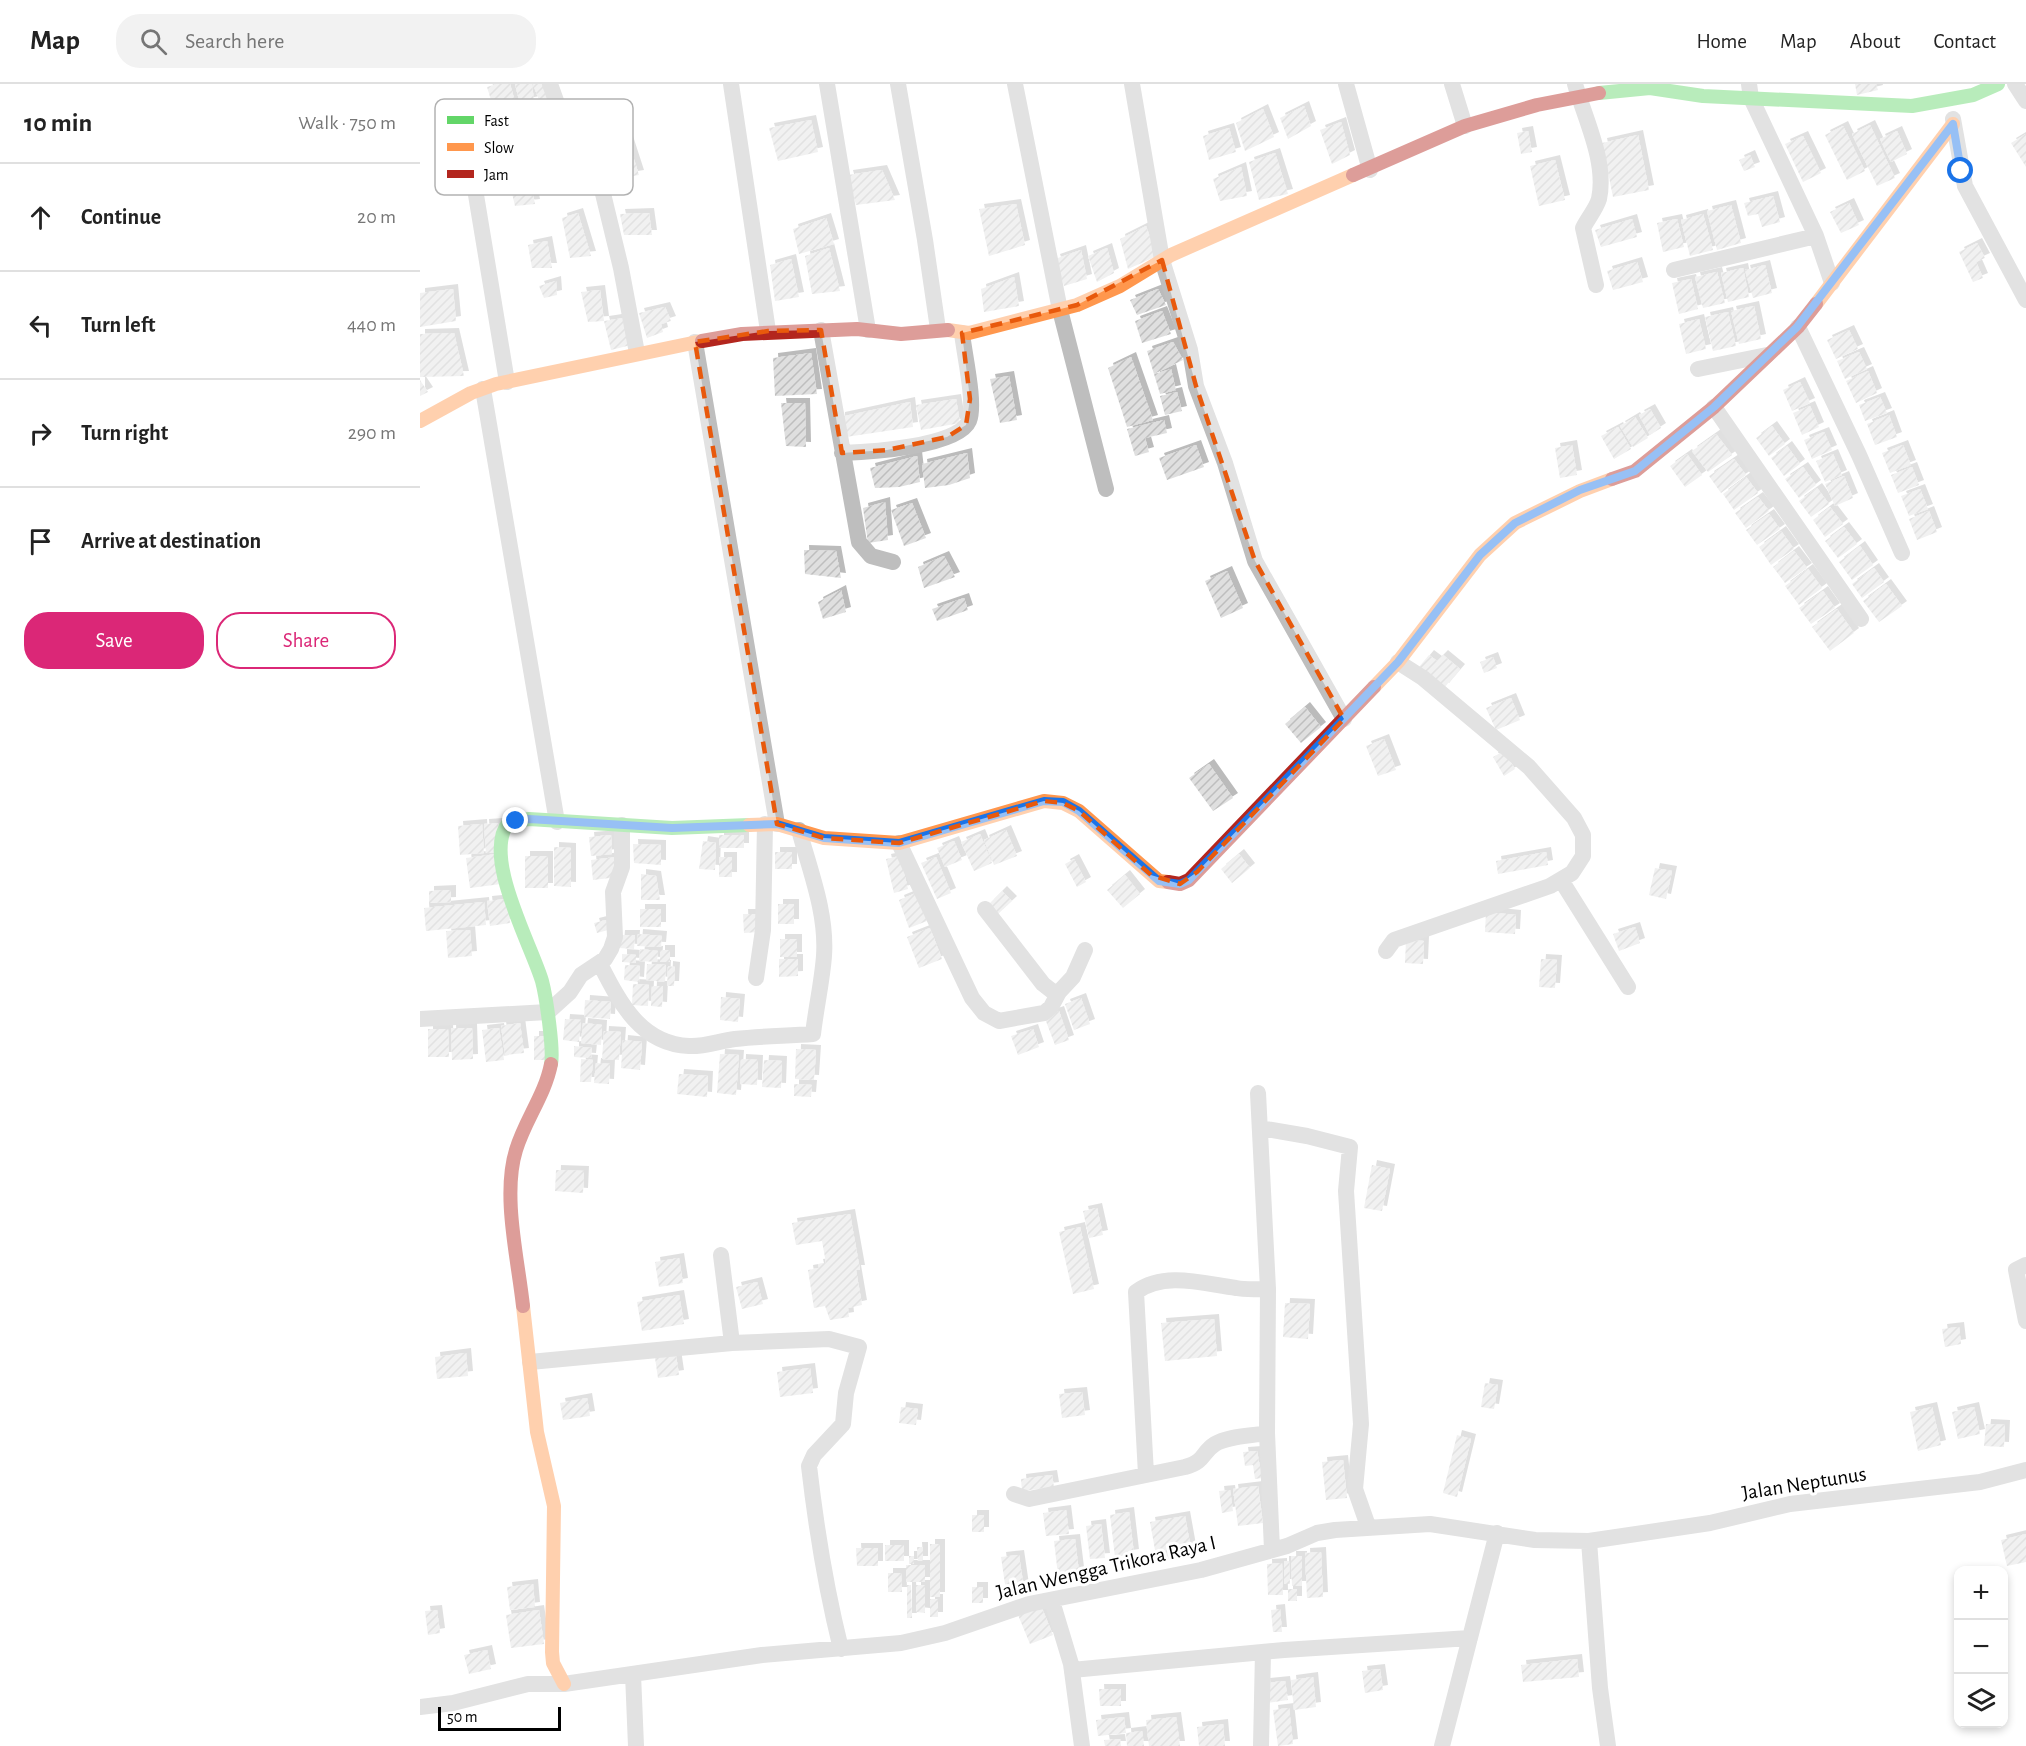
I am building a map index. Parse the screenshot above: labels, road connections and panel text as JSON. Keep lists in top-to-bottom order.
{
  "streets": {
    "street": ["Jalan Neptunus", "Jalan Wengga Trikora Raya I"]
  },
  "crossings": [
    ["Jalan Neptunus", "Jalan Wengga Trikora Raya I"]
  ],
  "legend": ["Fast", "Slow", "Jam"],
  "scale_bar": "50 m",
  "page": {
    "header": "Map",
    "search": "Search here",
    "nav": [
      "Home",
      "Map",
      "About",
      "Contact"
    ],
    "heading": ["10 min", "Walk · 750 m"],
    "list": [
      ["Continue", "20 m"],
      ["Turn left", "440 m"],
      ["Turn right", "290 m"],
      "Arrive at destination"
    ],
    "buttons": ["Save", "Share"],
    "map_buttons": ["+", "−"],
    "scale": "50 m"
  }
}
